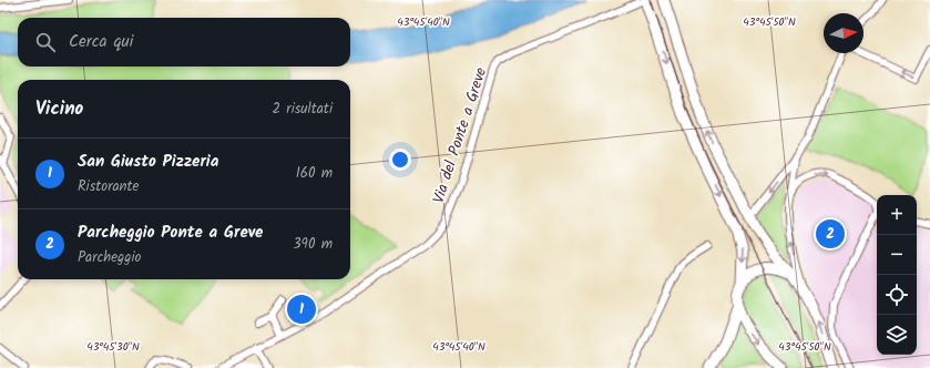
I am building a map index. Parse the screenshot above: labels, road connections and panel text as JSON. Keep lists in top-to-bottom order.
{
  "streets": {
    "street": ["Via del Ponte a Greve"]
  },
  "north": "right",
  "page": {
    "search": "Cerca qui",
    "heading": ["Vicino", "2 risultati"],
    "list": [
      {
        "mark": "1",
        "name": "San Giusto Pizzeria",
        "note": "Ristorante",
        "value": "160 m"
      },
      {
        "mark": "2",
        "name": "Parcheggio Ponte a Greve",
        "note": "Parcheggio",
        "value": "390 m"
      }
    ],
    "map_buttons": ["+", "−"],
    "pins": ["2", "1"]
  },
  "coordinates": ["43°45'40\"N", "43°45'50\"N", "43°45'30\"N"]
}
